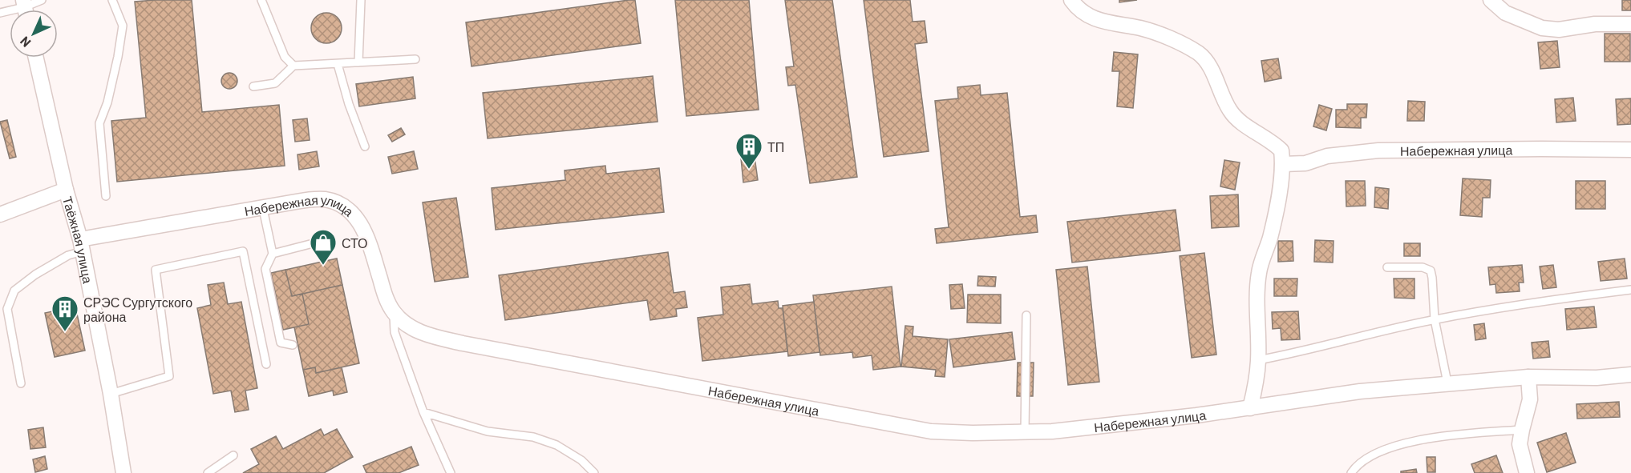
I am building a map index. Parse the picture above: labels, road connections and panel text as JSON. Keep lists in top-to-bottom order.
{
  "streets": {
    "street": ["Набережная улица", "Таёжная улица"]
  },
  "crossings": [
    ["Набережная улица", "Таёжная улица"]
  ],
  "places": {
    "building": ["ТП", "СРЭС Сургутского района"],
    "shop": ["СТО"]
  },
  "north": "bottom left"
}
